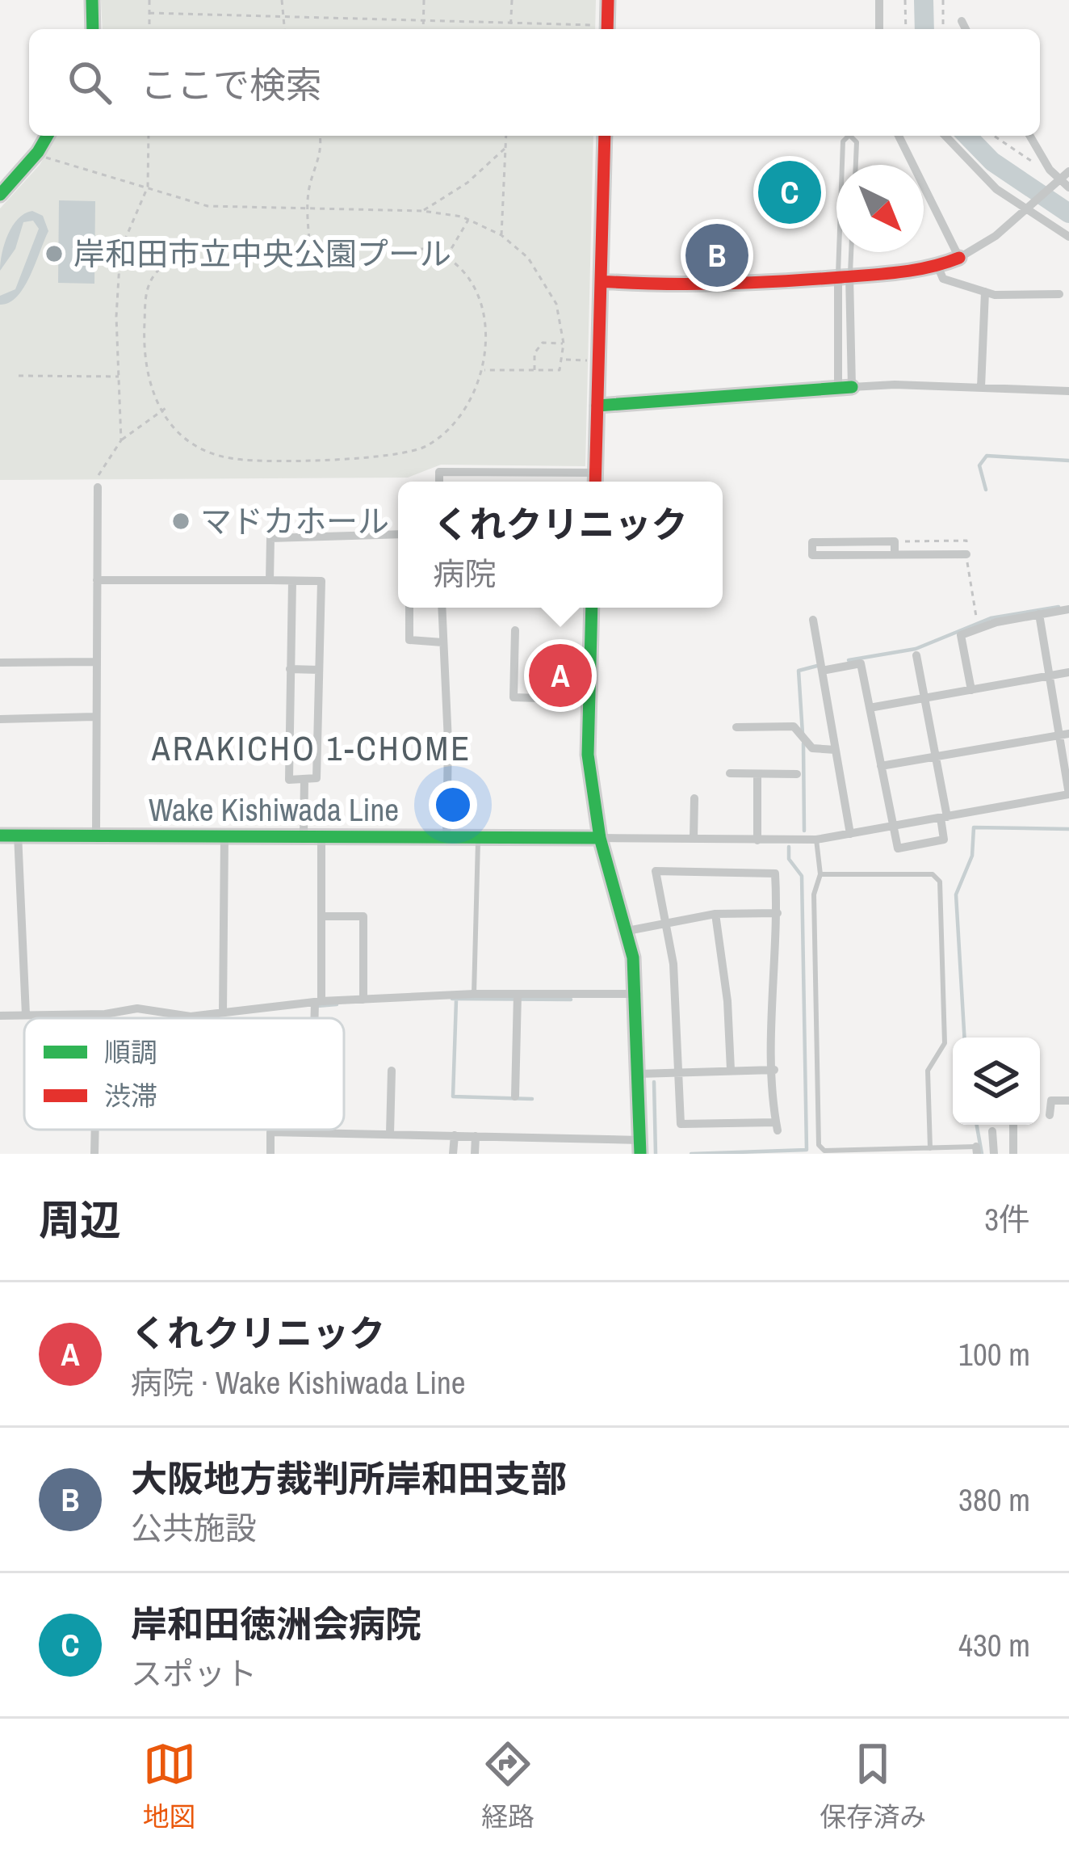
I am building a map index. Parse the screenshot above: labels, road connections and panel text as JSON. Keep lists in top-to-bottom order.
{
  "streets": {
    "main road": ["Wake Kishiwada Line"]
  },
  "districts": ["ARAKICHO 1-CHOME"],
  "places": ["岸和田市立中央公園プール", "マドカホール"],
  "legend": ["順調", "渋滞"],
  "north": "bottom right",
  "page": {
    "search": "ここで検索",
    "pins": ["C", "B", "A"],
    "popup": ["くれクリニック", "病院"],
    "heading": ["周辺", "3件"],
    "list": [
      {
        "mark": "A",
        "name": "くれクリニック",
        "note": "病院 · Wake Kishiwada Line",
        "value": "100 m"
      },
      {
        "mark": "B",
        "name": "大阪地方裁判所岸和田支部",
        "note": "公共施設",
        "value": "380 m"
      },
      {
        "mark": "C",
        "name": "岸和田徳洲会病院",
        "note": "スポット",
        "value": "430 m"
      }
    ],
    "nav": ["地図", "経路", "保存済み"]
  }
}
